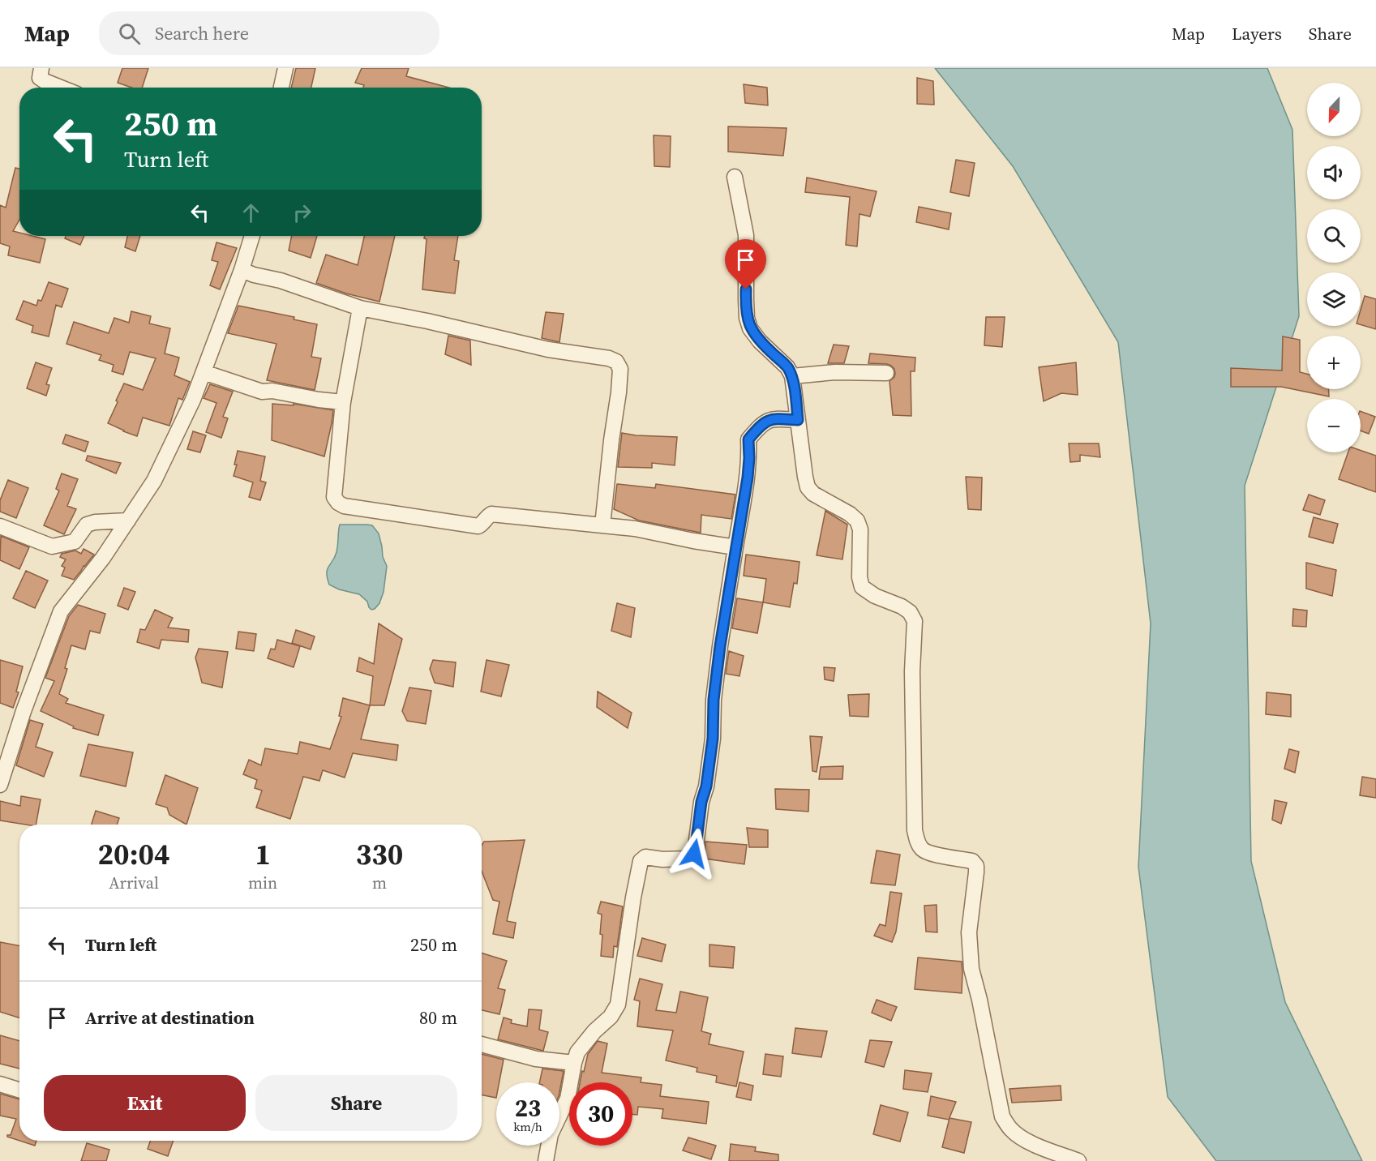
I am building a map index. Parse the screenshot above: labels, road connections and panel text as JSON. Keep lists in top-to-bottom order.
{
  "north": "bottom",
  "page": {
    "header": "Map",
    "search": "Search here",
    "nav": ["Map", "Layers", "Share"],
    "map_buttons": ["+", "−"],
    "turn": ["250 m", "Turn left"],
    "eta": [
      "20:04",
      "Arrival",
      "1",
      "min",
      "330",
      "m"
    ],
    "list": [
      {
        "name": "Turn left",
        "value": "250 m"
      },
      {
        "name": "Arrive at destination",
        "value": "80 m"
      }
    ],
    "buttons": ["Exit", "Share"],
    "speed": "23 km/h",
    "limit": "30"
  }
}
